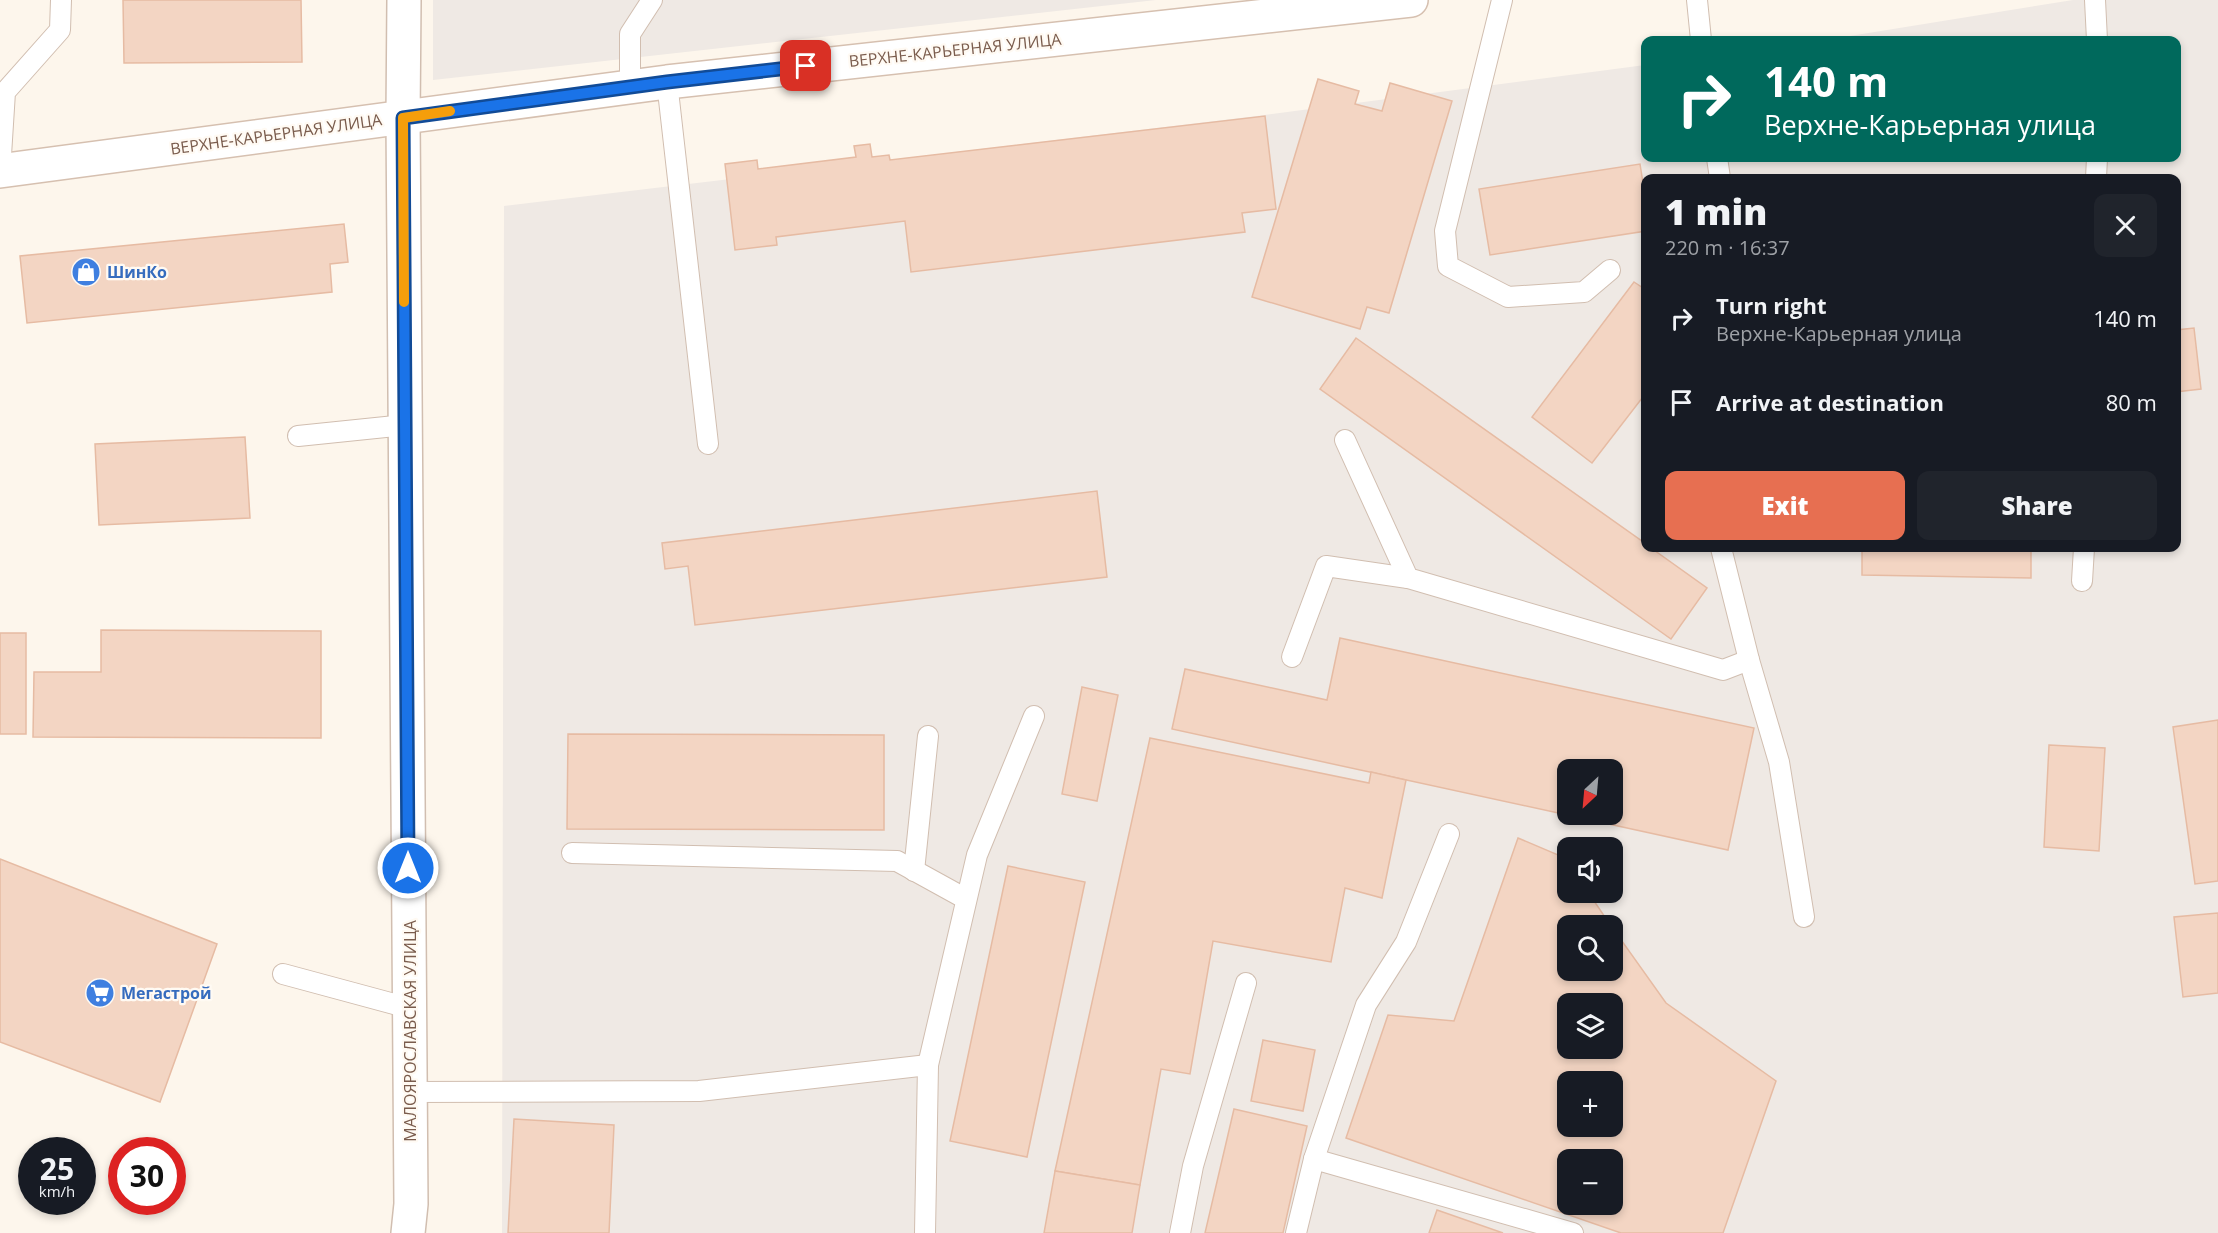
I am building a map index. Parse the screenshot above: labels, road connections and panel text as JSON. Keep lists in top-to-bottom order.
{
  "streets": {
    "street": ["ВЕРХНЕ-КАРЬЕРНАЯ УЛИЦА", "МАЛОЯРОСЛАВСКАЯ УЛИЦА"]
  },
  "crossings": [
    ["ВЕРХНЕ-КАРЬЕРНАЯ УЛИЦА", "МАЛОЯРОСЛАВСКАЯ УЛИЦА"]
  ],
  "places": {
    "shop": ["ШинКо"],
    "supermarket": ["Мегастрой"]
  },
  "north": "bottom left",
  "page": {
    "turn": ["140 m", "Верхне-Карьерная улица"],
    "heading": ["1 min", "220 m · 16:37"],
    "list": [
      {
        "name": "Turn right",
        "note": "Верхне-Карьерная улица",
        "value": "140 m"
      },
      {
        "name": "Arrive at destination",
        "value": "80 m"
      }
    ],
    "buttons": ["Exit", "Share"],
    "map_buttons": ["+", "−"],
    "speed": "25 km/h",
    "limit": "30"
  }
}
